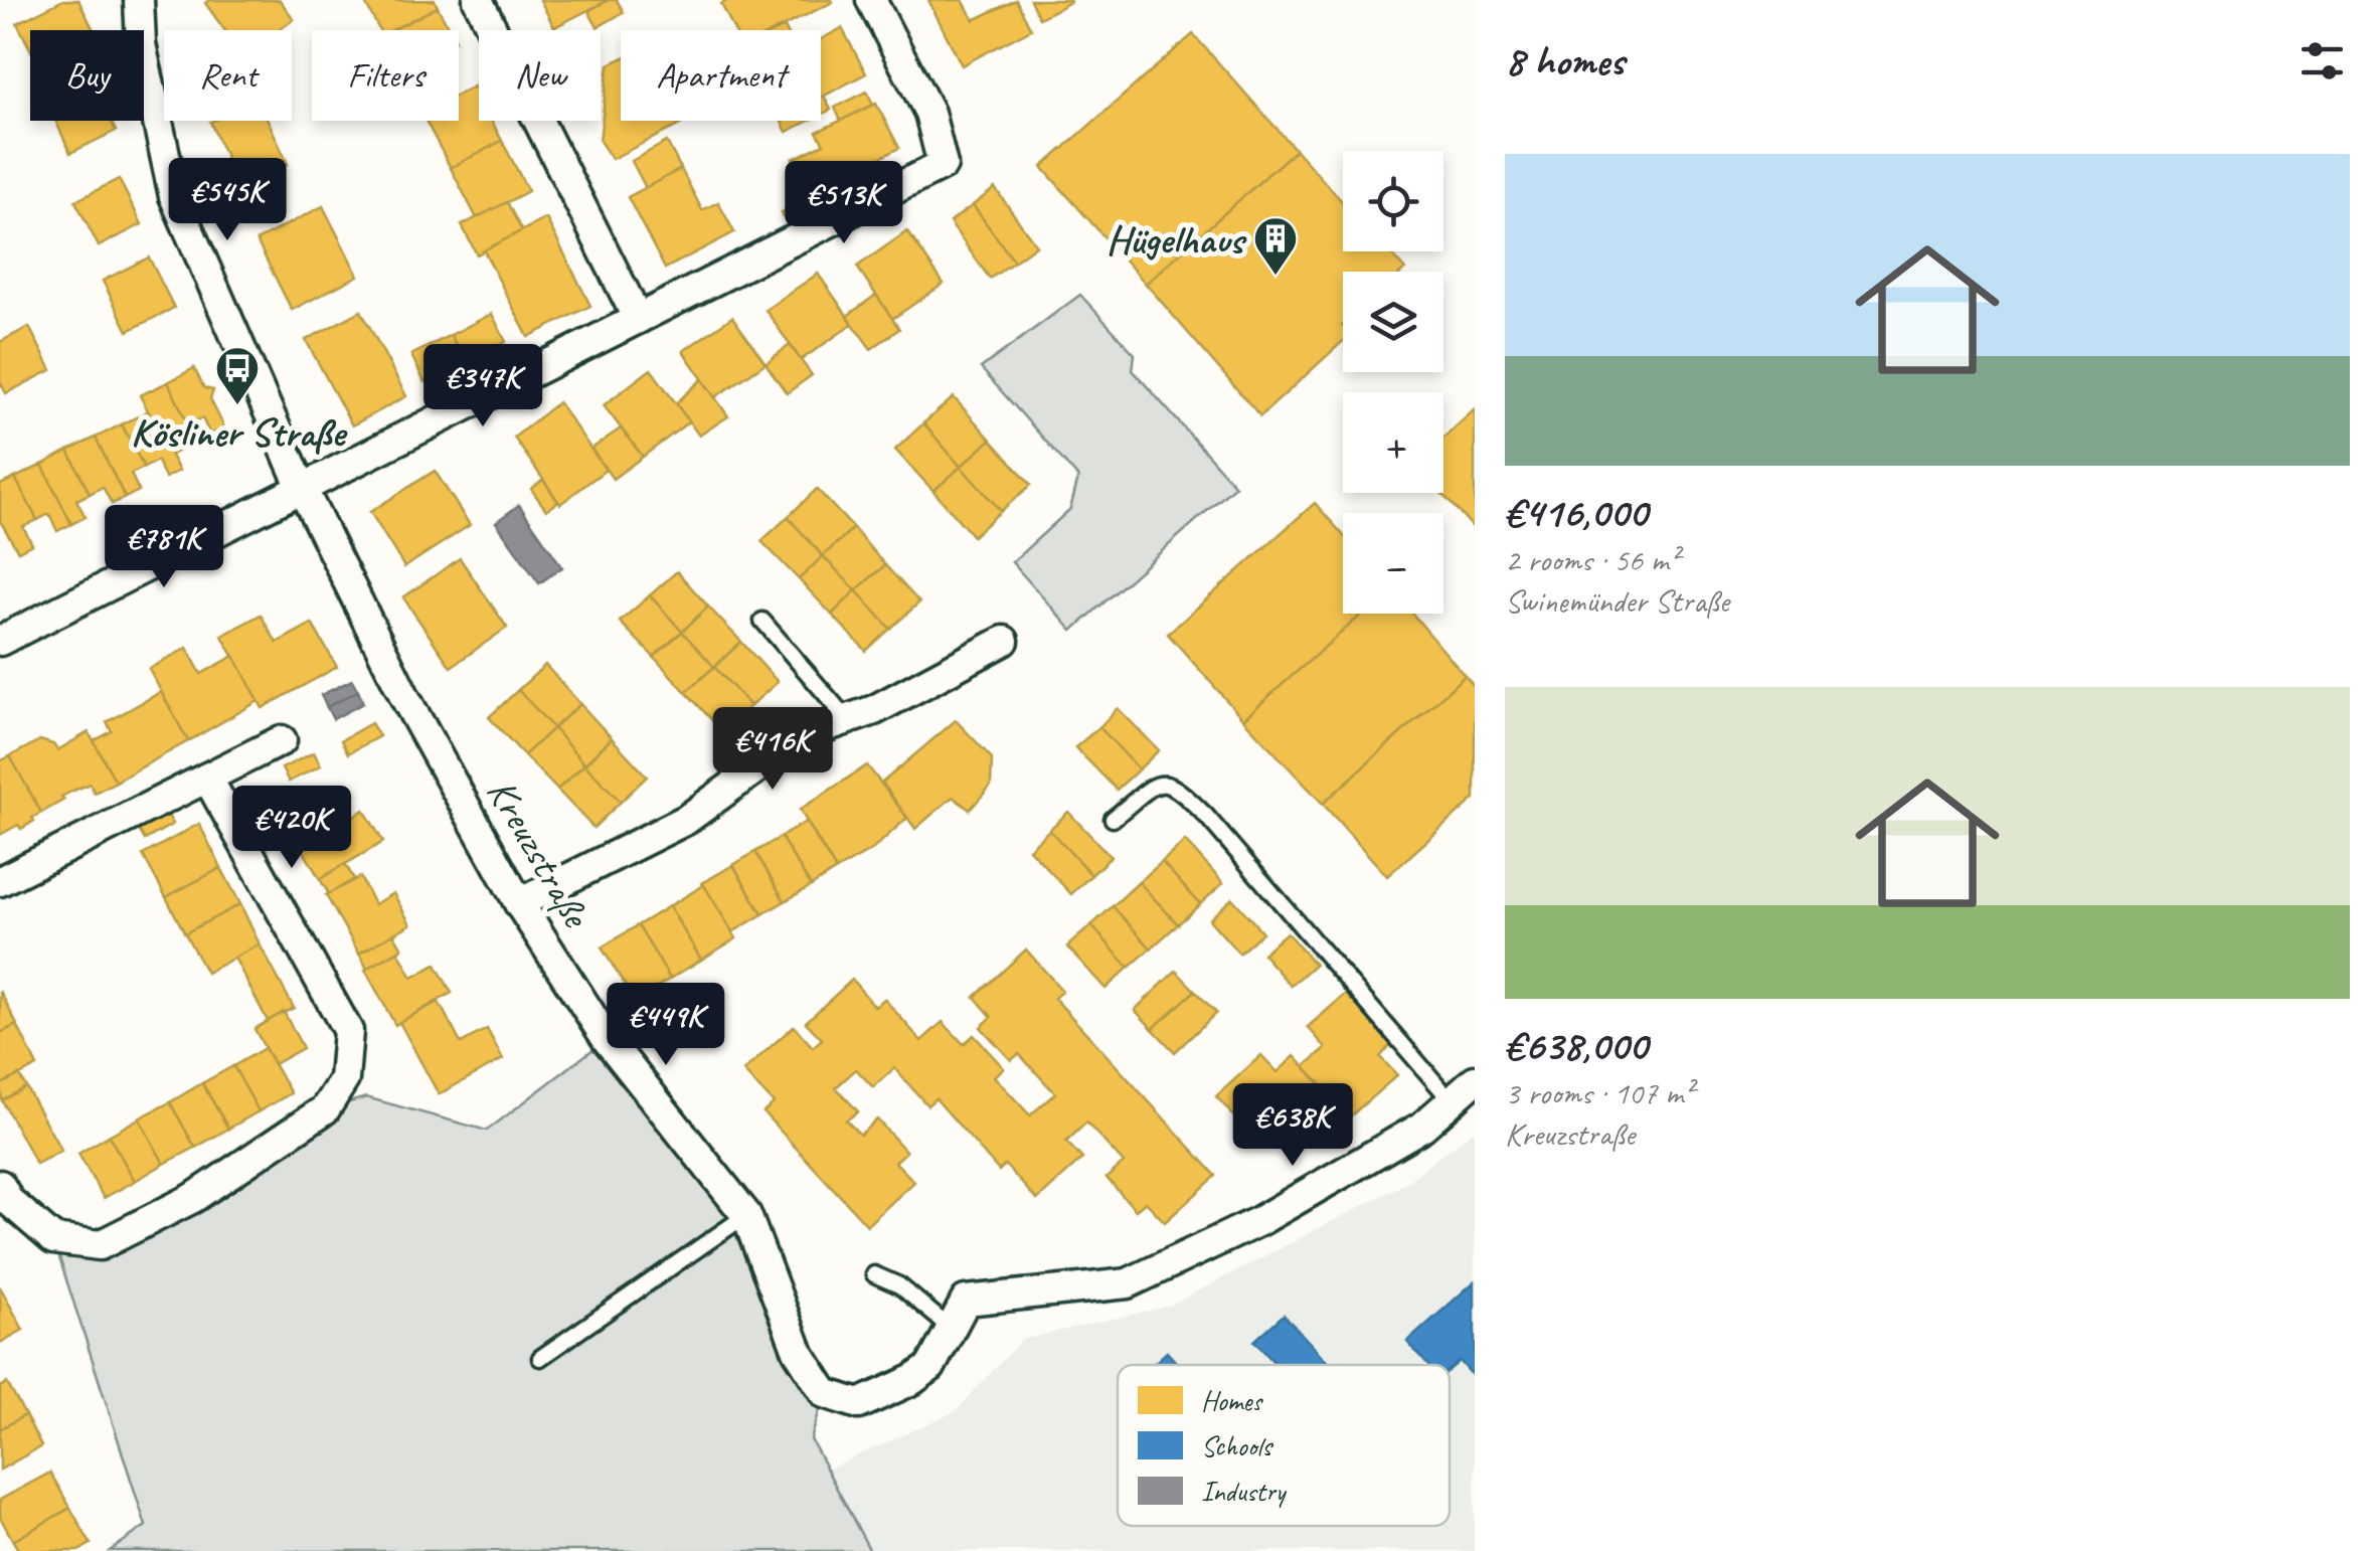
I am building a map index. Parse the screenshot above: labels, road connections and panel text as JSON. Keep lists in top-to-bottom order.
{
  "streets": {
    "street": ["Kreuzstraße"]
  },
  "places": {
    "building": ["Hügelhaus"],
    "bus stop": ["Kösliner Straße"]
  },
  "legend": ["Homes", "Schools", "Industry"],
  "page": {
    "heading": "8 homes",
    "chip": [
      "Buy",
      "Rent",
      "Filters",
      "New",
      "Apartment"
    ],
    "list": [
      {
        "name": "€416,000",
        "note": "2 rooms · 56 m² · Swinemünder Straße"
      },
      {
        "name": "€638,000",
        "note": "3 rooms · 107 m² · Kreuzstraße"
      }
    ],
    "map_buttons": ["+", "−"],
    "price": [
      "€545K",
      "€513K",
      "€347K",
      "€781K",
      "€416K",
      "€420K",
      "€449K",
      "€638K"
    ]
  }
}
